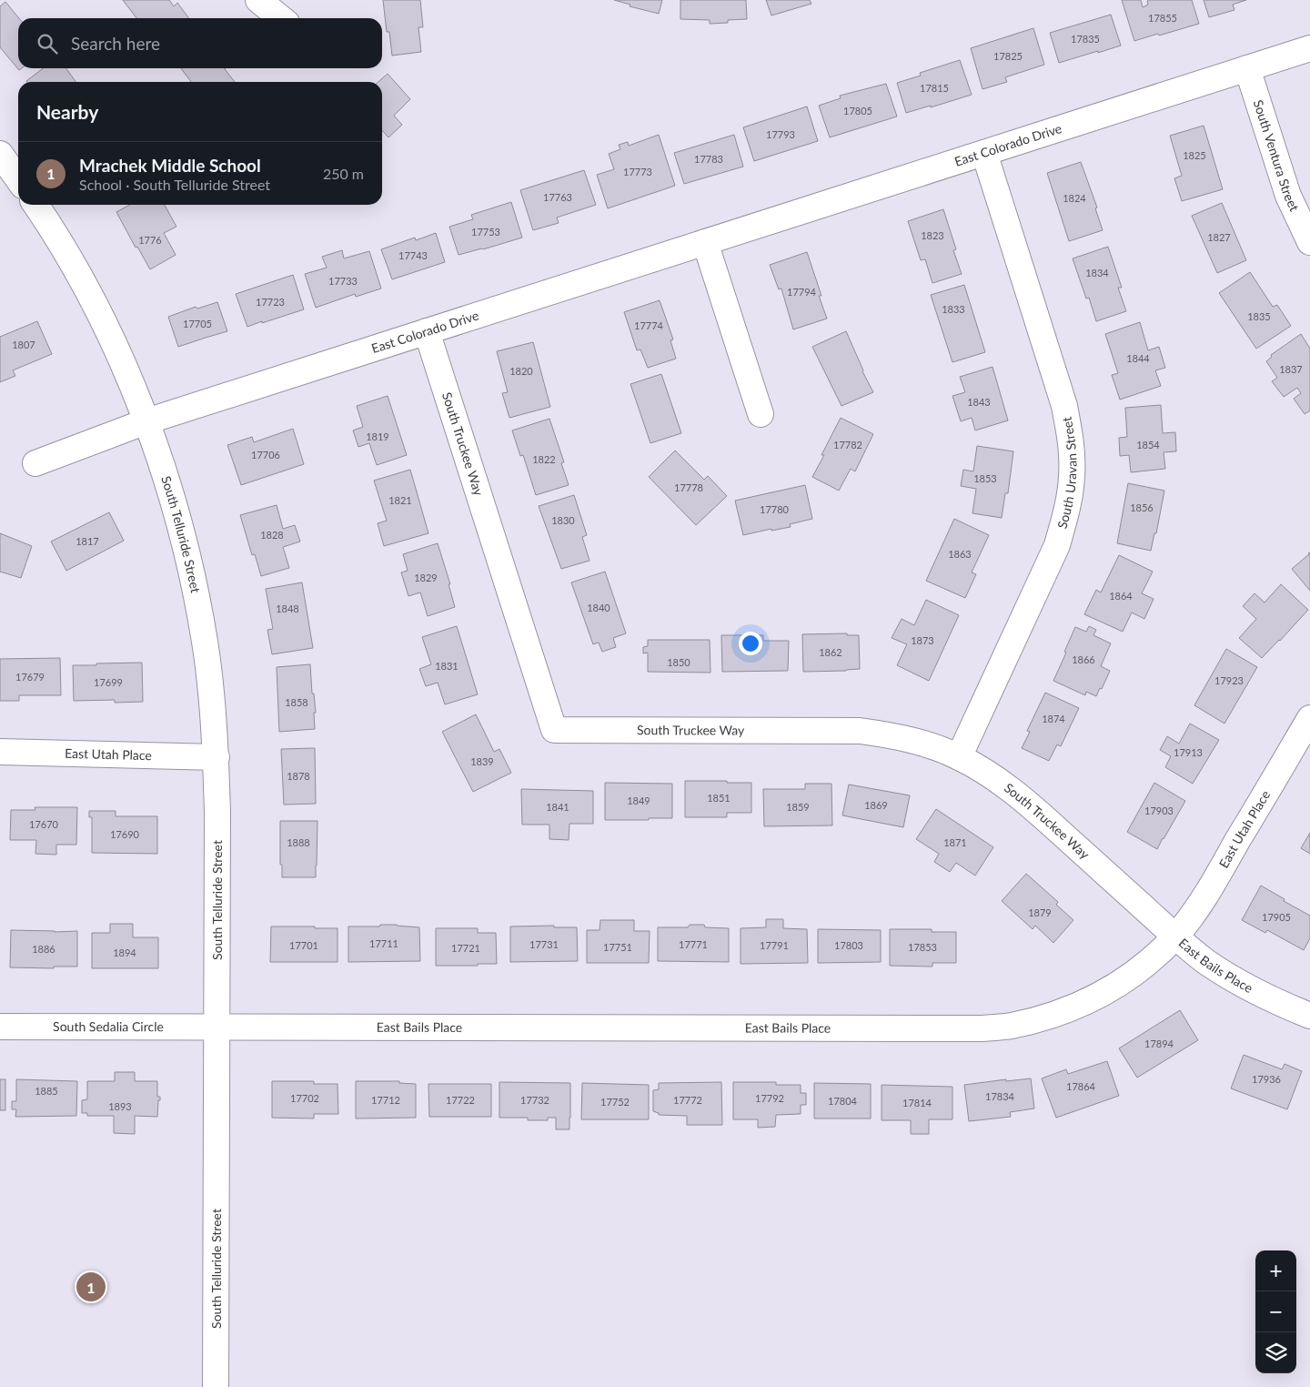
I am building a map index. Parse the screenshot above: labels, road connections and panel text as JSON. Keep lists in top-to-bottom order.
{
  "streets": {
    "street": [
      "East Colorado Drive",
      "South Ventura Street",
      "South Truckee Way",
      "South Uravan Street",
      "South Telluride Street",
      "East Utah Place",
      "East Bails Place",
      "South Sedalia Circle"
    ]
  },
  "crossings": [
    ["East Colorado Drive", "South Ventura Street"],
    ["East Colorado Drive", "South Truckee Way"],
    ["East Colorado Drive", "South Uravan Street"],
    ["East Colorado Drive", "South Telluride Street"],
    ["South Truckee Way", "South Uravan Street"],
    ["South Truckee Way", "East Utah Place"],
    ["South Truckee Way", "East Bails Place"],
    ["South Telluride Street", "East Utah Place"],
    ["South Telluride Street", "East Bails Place"],
    ["South Telluride Street", "South Sedalia Circle"],
    ["East Utah Place", "East Bails Place"],
    ["East Bails Place", "South Sedalia Circle"]
  ],
  "house_numbers": [
    "17855",
    "17835",
    "17825",
    "17815",
    "17805",
    "17793",
    "1825",
    "17783",
    "17773",
    "17763",
    "1824",
    "17753",
    "1823",
    "1827",
    "1776",
    "17743",
    "1834",
    "17733",
    "17794",
    "17723",
    "1833",
    "1835",
    "17705",
    "17774",
    "1807",
    "1844",
    "1837",
    "1820",
    "1843",
    "1819",
    "17782",
    "1854",
    "17706",
    "1822",
    "1853",
    "17778",
    "1821",
    "1856",
    "17780",
    "1830",
    "1828",
    "1817",
    "1863",
    "1829",
    "1864",
    "1840",
    "1848",
    "1873",
    "1862",
    "1866",
    "1850",
    "1831",
    "17679",
    "17923",
    "17699",
    "1858",
    "1874",
    "17913",
    "1839",
    "1878",
    "1851",
    "1849",
    "1869",
    "1841",
    "1859",
    "17903",
    "17670",
    "17690",
    "1888",
    "1871",
    "1879",
    "17905",
    "17711",
    "17731",
    "17771",
    "17701",
    "17791",
    "17803",
    "17751",
    "17853",
    "17721",
    "1886",
    "1894",
    "17894",
    "17936",
    "17864",
    "1885",
    "17834",
    "17702",
    "17792",
    "17712",
    "17722",
    "17732",
    "17772",
    "17804",
    "17752",
    "17814",
    "1893"
  ],
  "page": {
    "search": "Search here",
    "heading": "Nearby",
    "list": [
      {
        "mark": "1",
        "name": "Mrachek Middle School",
        "note": "School · South Telluride Street",
        "value": "250 m"
      }
    ],
    "map_buttons": ["+", "−"],
    "pins": "1"
  }
}
